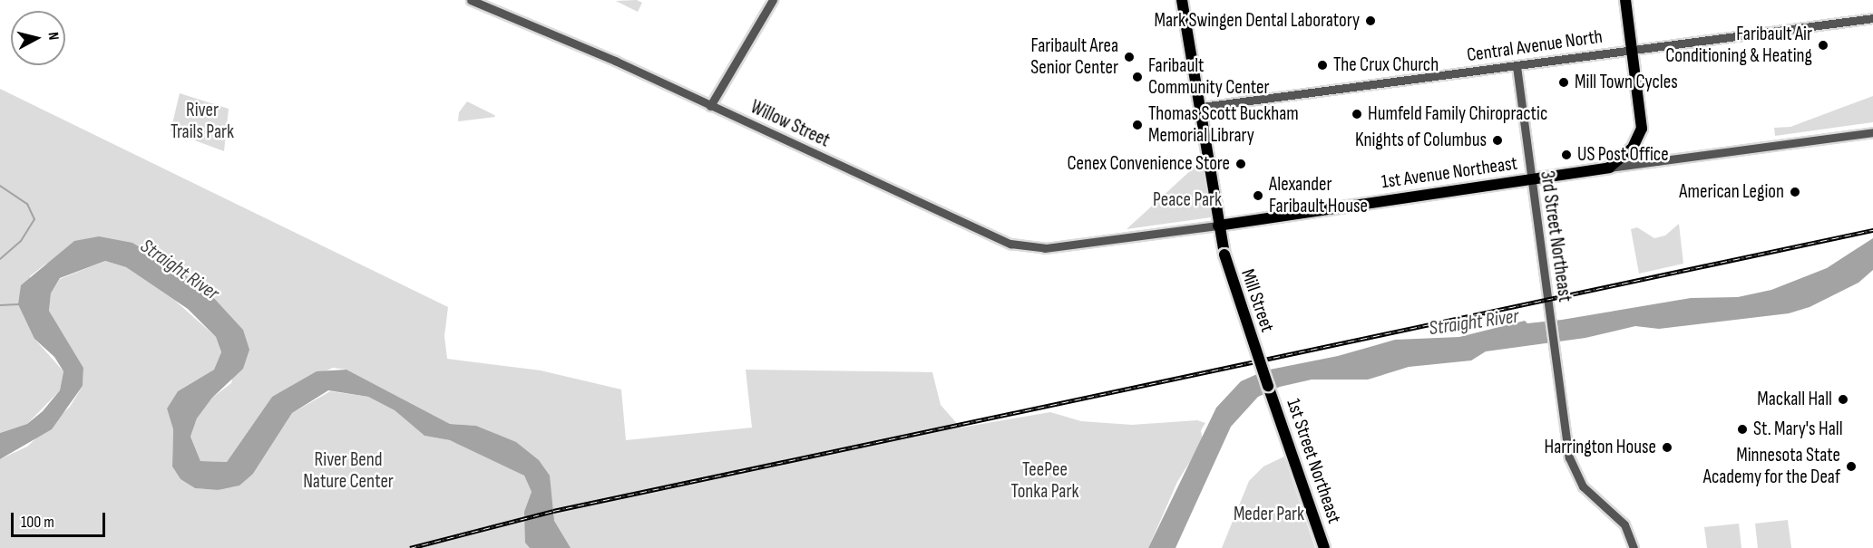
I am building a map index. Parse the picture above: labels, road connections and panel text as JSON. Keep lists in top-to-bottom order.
{
  "streets": {
    "main road": ["1st Avenue Northeast", "Mill Street", "1st Street Northeast"],
    "street": ["Central Avenue North", "Willow Street", "3rd Street Northeast"]
  },
  "crossings": [
    ["Central Avenue North", "3rd Street Northeast"],
    ["Central Avenue North", "Mill Street"],
    ["Willow Street", "1st Avenue Northeast"],
    ["1st Avenue Northeast", "3rd Street Northeast"],
    ["1st Avenue Northeast", "Mill Street"],
    ["Mill Street", "1st Street Northeast"]
  ],
  "water": ["Straight River"],
  "parks": [
    "River Trails Park",
    "Peace Park",
    "River Bend Nature Center",
    "TeePee Tonka Park",
    "Meder Park"
  ],
  "places": [
    "Mark Swingen Dental Laboratory",
    "Faribault Air Conditioning & Heating",
    "Faribault Area Senior Center",
    "The Crux Church",
    "Faribault Community Center",
    "Mill Town Cycles",
    "Humfeld Family Chiropractic",
    "Thomas Scott Buckham Memorial Library",
    "Knights of Columbus",
    "US Post Office",
    "Cenex Convenience Store",
    "American Legion",
    "Alexander Faribault House",
    "Mackall Hall",
    "St. Mary's Hall",
    "Harrington House",
    "Minnesota State Academy for the Deaf"
  ],
  "scale_bar": "100 m",
  "north": "right"
}
